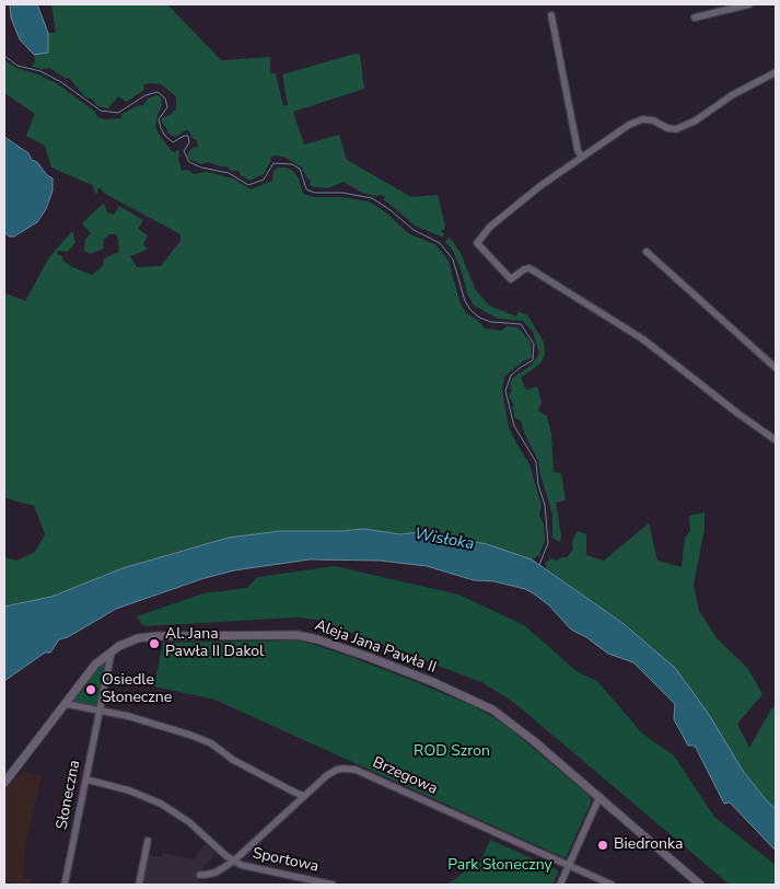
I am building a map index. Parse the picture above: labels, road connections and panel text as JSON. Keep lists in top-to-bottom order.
{
  "streets": {
    "street": [
      "Aleja Jana Pawła II",
      "Brzegowa",
      "Słoneczna",
      "Sportowa"
    ]
  },
  "crossings": [
    ["Aleja Jana Pawła II", "Słoneczna"],
    ["Brzegowa", "Sportowa"],
    ["Słoneczna", "Sportowa"]
  ],
  "water": ["Wisłoka"],
  "parks": ["ROD Szron", "Park Słoneczny"],
  "places": ["Al. Jana Pawła II Dakol", "Osiedle Słoneczne", "Biedronka"]
}
